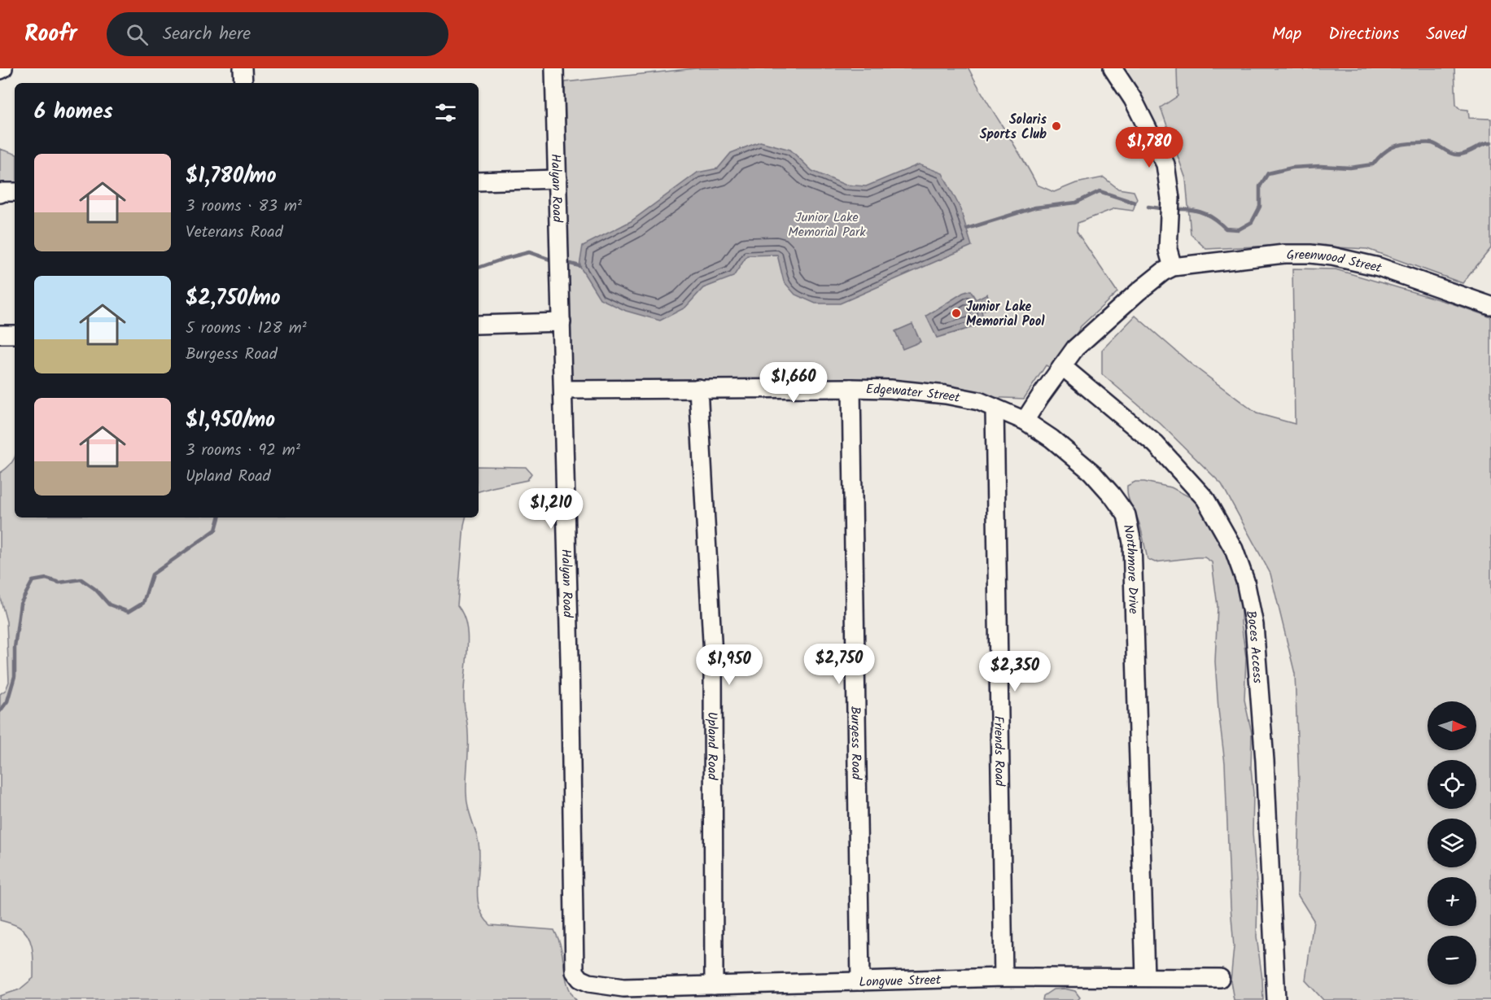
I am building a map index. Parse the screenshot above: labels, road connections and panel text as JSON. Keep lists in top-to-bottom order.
{
  "streets": {
    "street": [
      "Halyan Road",
      "Greenwood Street",
      "Edgewater Street",
      "Northmore Drive",
      "Boces Access",
      "Burgess Road",
      "Upland Road",
      "Friends Road",
      "Longvue Street"
    ]
  },
  "crossings": [
    ["Halyan Road", "Edgewater Street"],
    ["Halyan Road", "Longvue Street"],
    ["Edgewater Street", "Northmore Drive"],
    ["Edgewater Street", "Burgess Road"],
    ["Edgewater Street", "Upland Road"],
    ["Edgewater Street", "Friends Road"],
    ["Northmore Drive", "Longvue Street"],
    ["Burgess Road", "Longvue Street"],
    ["Upland Road", "Longvue Street"],
    ["Friends Road", "Longvue Street"]
  ],
  "parks": ["Junior Lake Memorial Park"],
  "places": ["Solaris Sports Club", "Junior Lake Memorial Pool"],
  "north": "right",
  "page": {
    "header": "Roofr",
    "search": "Search here",
    "nav": ["Map", "Directions", "Saved"],
    "heading": "6 homes",
    "price": [
      "$1,780",
      "$1,660",
      "$1,210",
      "$2,750",
      "$1,950",
      "$2,350"
    ],
    "list": [
      {
        "name": "$1,780/mo",
        "note": "3 rooms · 83 m² · Veterans Road"
      },
      {
        "name": "$2,750/mo",
        "note": "5 rooms · 128 m² · Burgess Road"
      },
      {
        "name": "$1,950/mo",
        "note": "3 rooms · 92 m² · Upland Road"
      }
    ],
    "map_buttons": ["+", "−"]
  }
}
